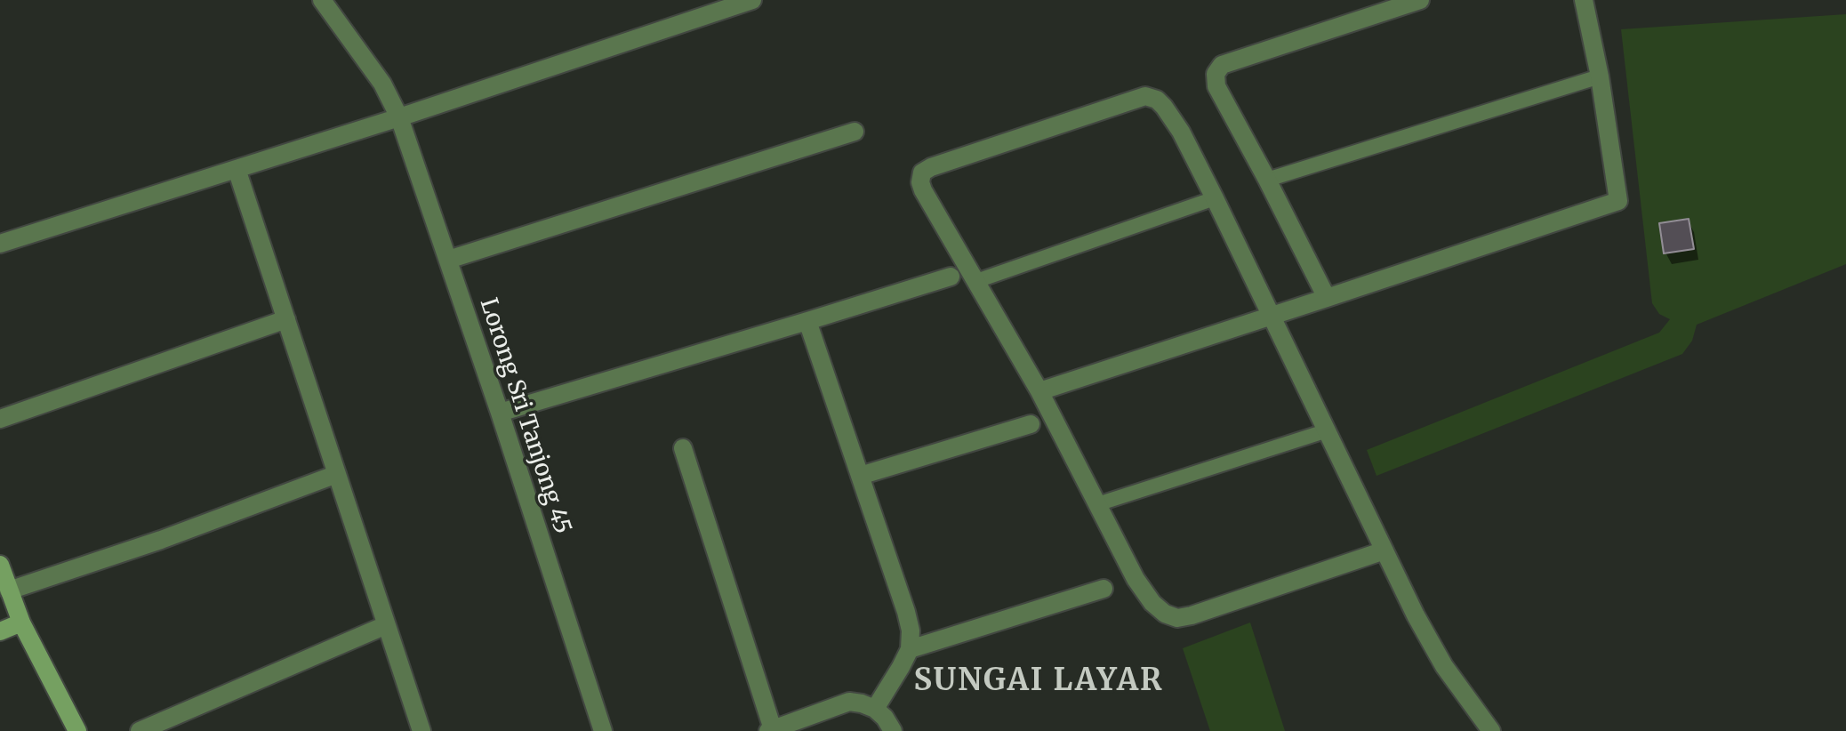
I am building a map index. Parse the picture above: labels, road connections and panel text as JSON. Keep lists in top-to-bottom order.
{
  "streets": {
    "street": ["Lorong Sri Tanjong 45"]
  },
  "districts": ["SUNGAI LAYAR"]
}
